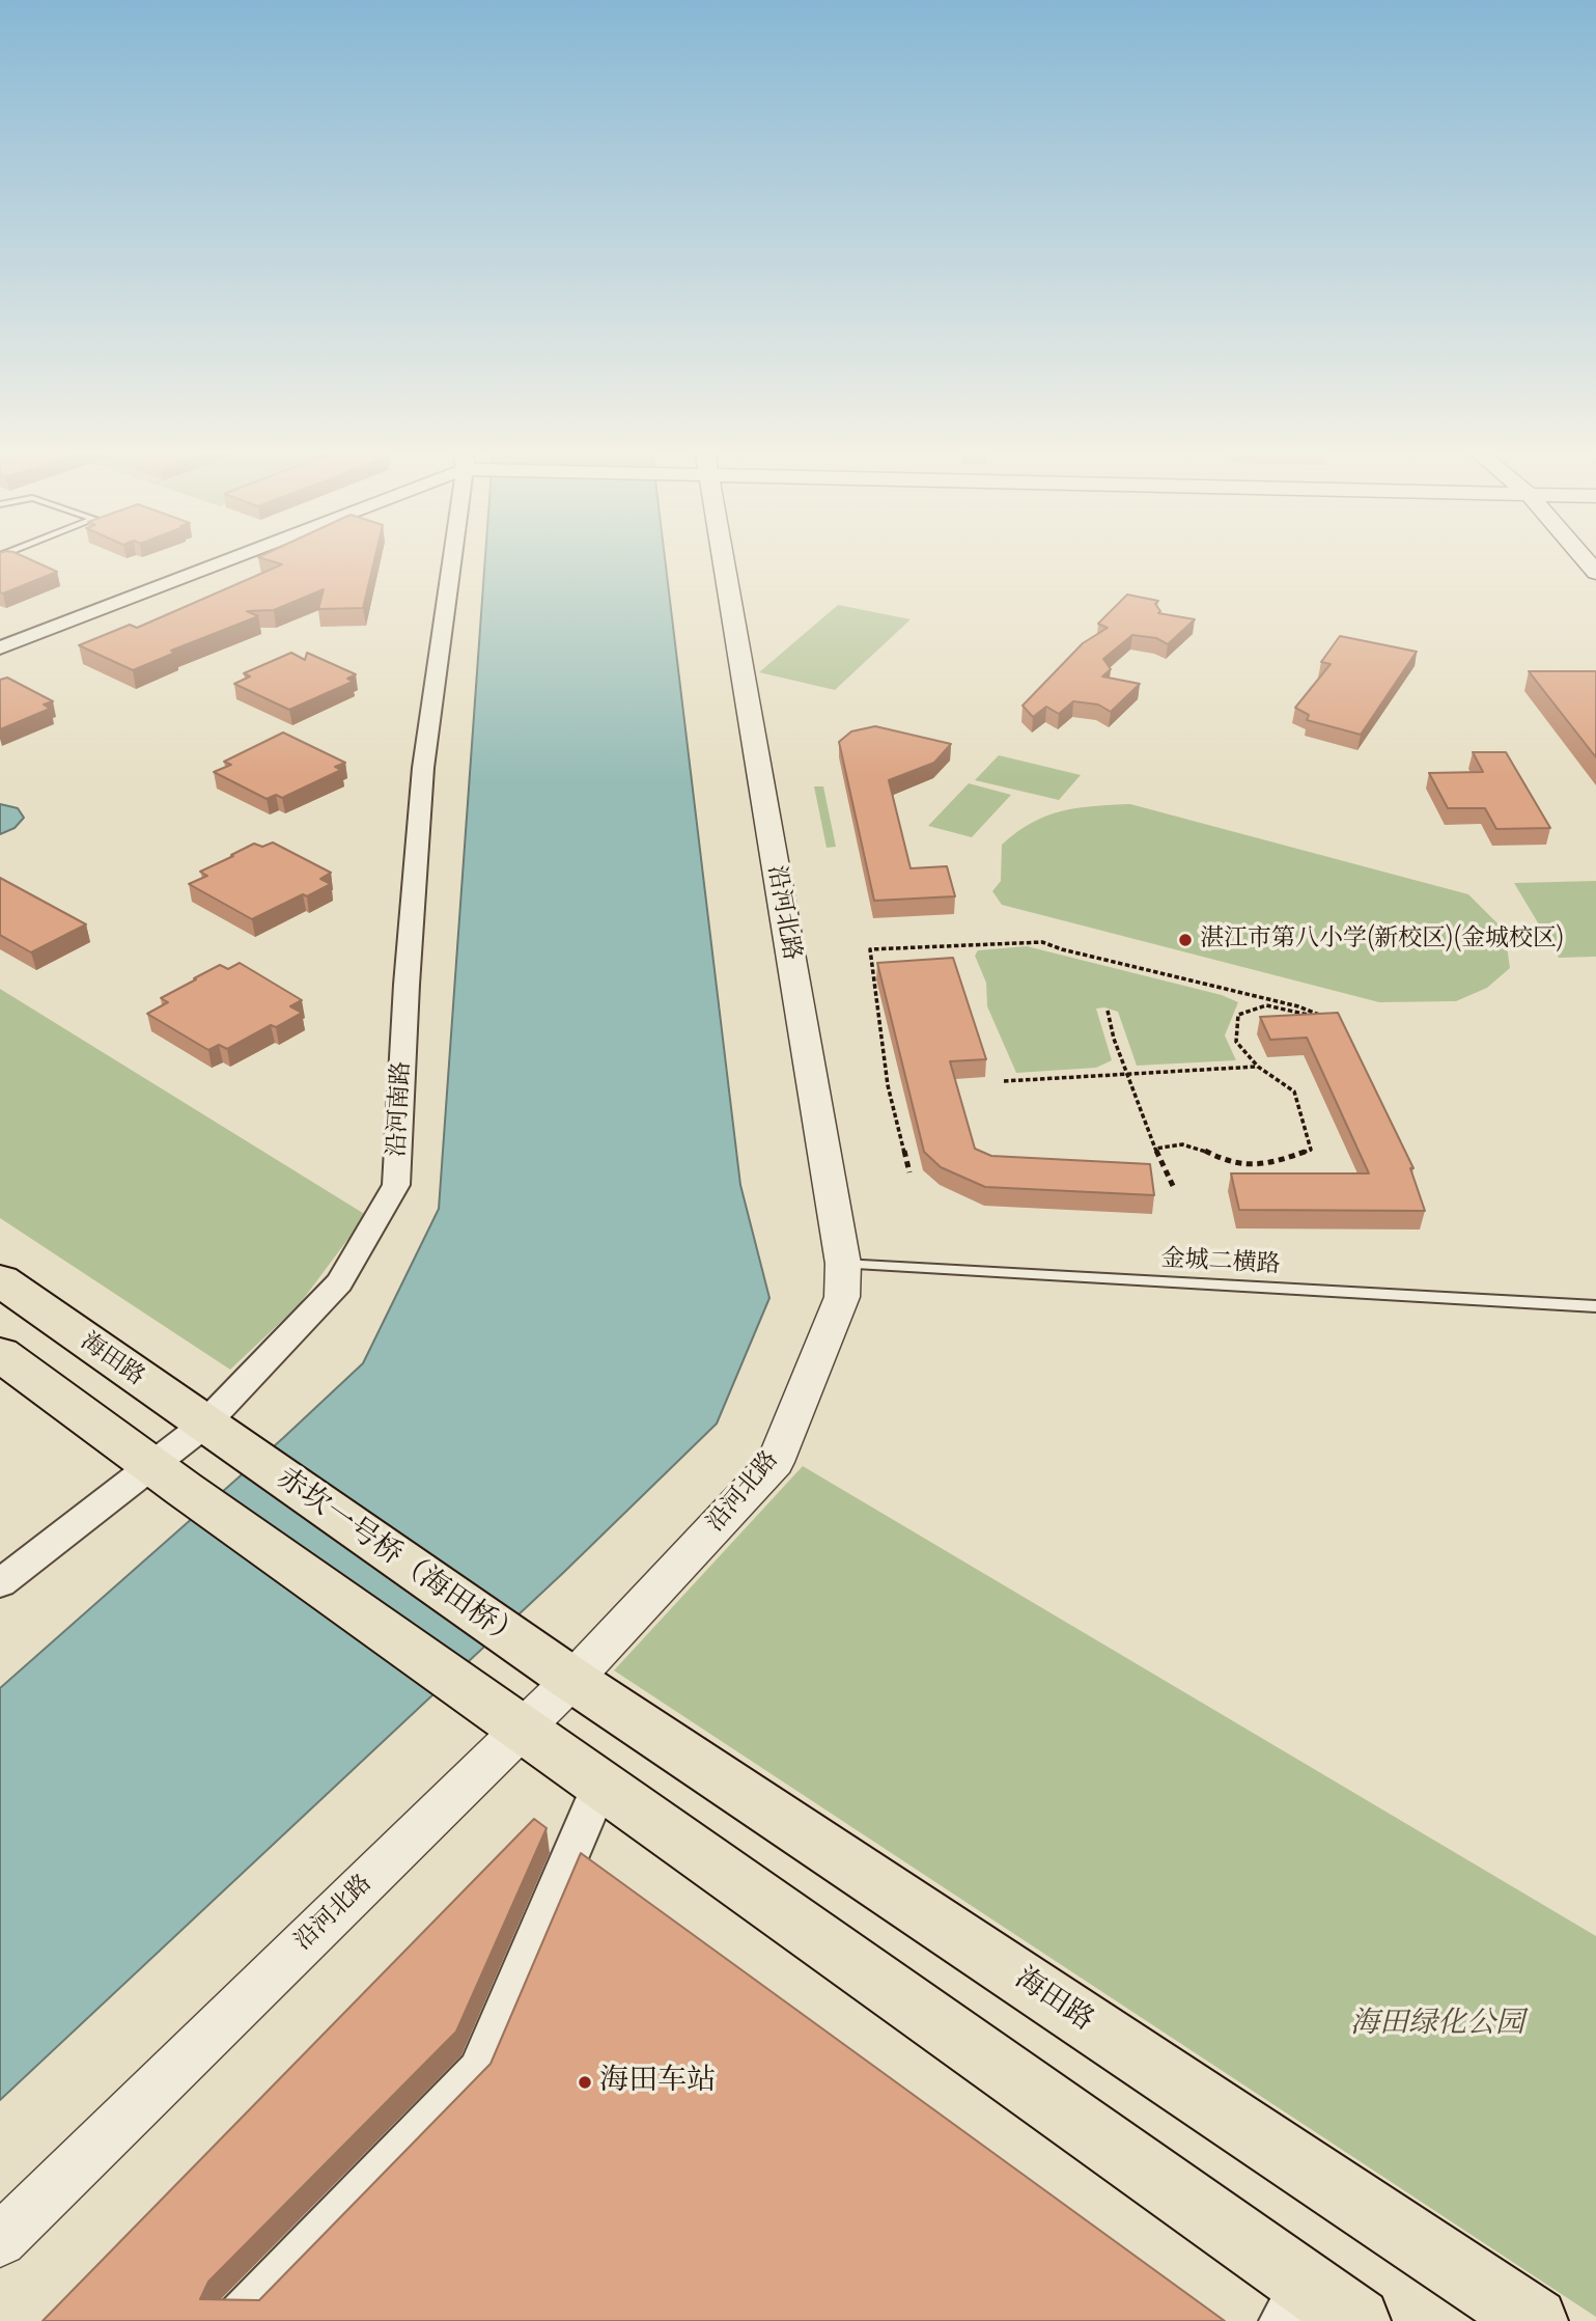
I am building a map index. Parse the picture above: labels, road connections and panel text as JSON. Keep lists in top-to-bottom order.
{
  "streets": {
    "main road": ["海田路", "赤坎一号桥（海田桥）"],
    "street": ["沿河北路", "沿河南路"],
    "lane": ["金城二横路"]
  },
  "crossings": [
    ["沿河北路", "金城二横路"],
    ["沿河北路", "海田路"],
    ["沿河北路", "赤坎一号桥（海田桥）"],
    ["沿河南路", "海田路"],
    ["沿河南路", "赤坎一号桥（海田桥）"],
    ["海田路", "赤坎一号桥（海田桥）"]
  ],
  "parks": ["海田绿化公园"],
  "places": ["湛江市第八小学(新校区)(金城校区)", "海田车站"]
}
